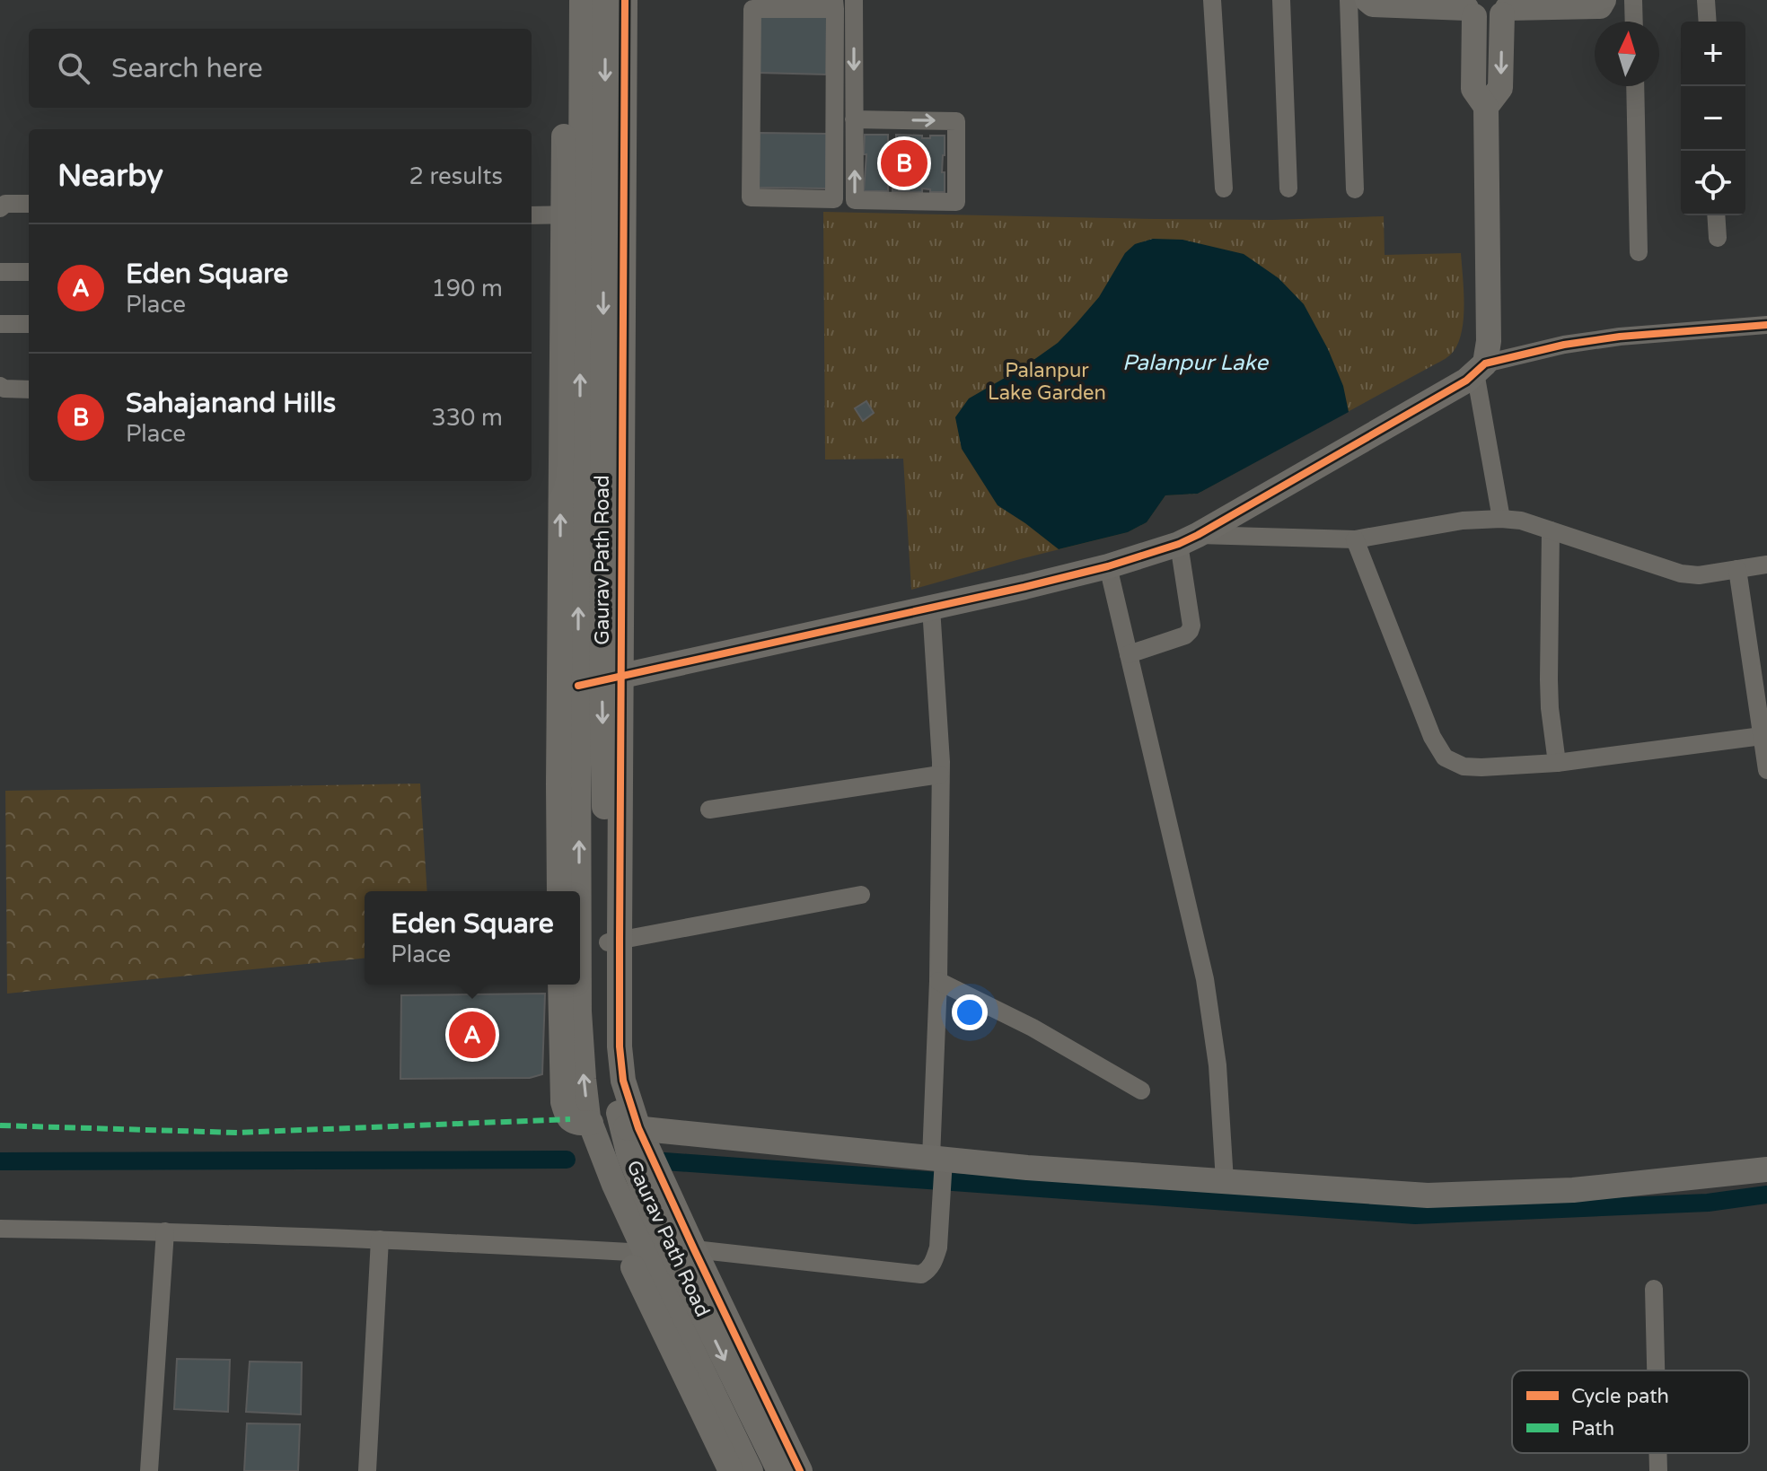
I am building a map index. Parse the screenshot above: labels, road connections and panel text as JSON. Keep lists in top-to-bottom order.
{
  "streets": {
    "street": ["Gaurav Path Road"]
  },
  "water": ["Palanpur Lake"],
  "parks": ["Palanpur Lake Garden"],
  "legend": ["Cycle path", "Path"],
  "north": "top",
  "page": {
    "map_buttons": ["+", "−"],
    "search": "Search here",
    "heading": ["Nearby", "2 results"],
    "pins": ["B", "A"],
    "list": [
      {
        "mark": "A",
        "name": "Eden Square",
        "note": "Place",
        "value": "190 m"
      },
      {
        "mark": "B",
        "name": "Sahajanand Hills",
        "note": "Place",
        "value": "330 m"
      }
    ],
    "popup": ["Eden Square", "Place"]
  }
}
